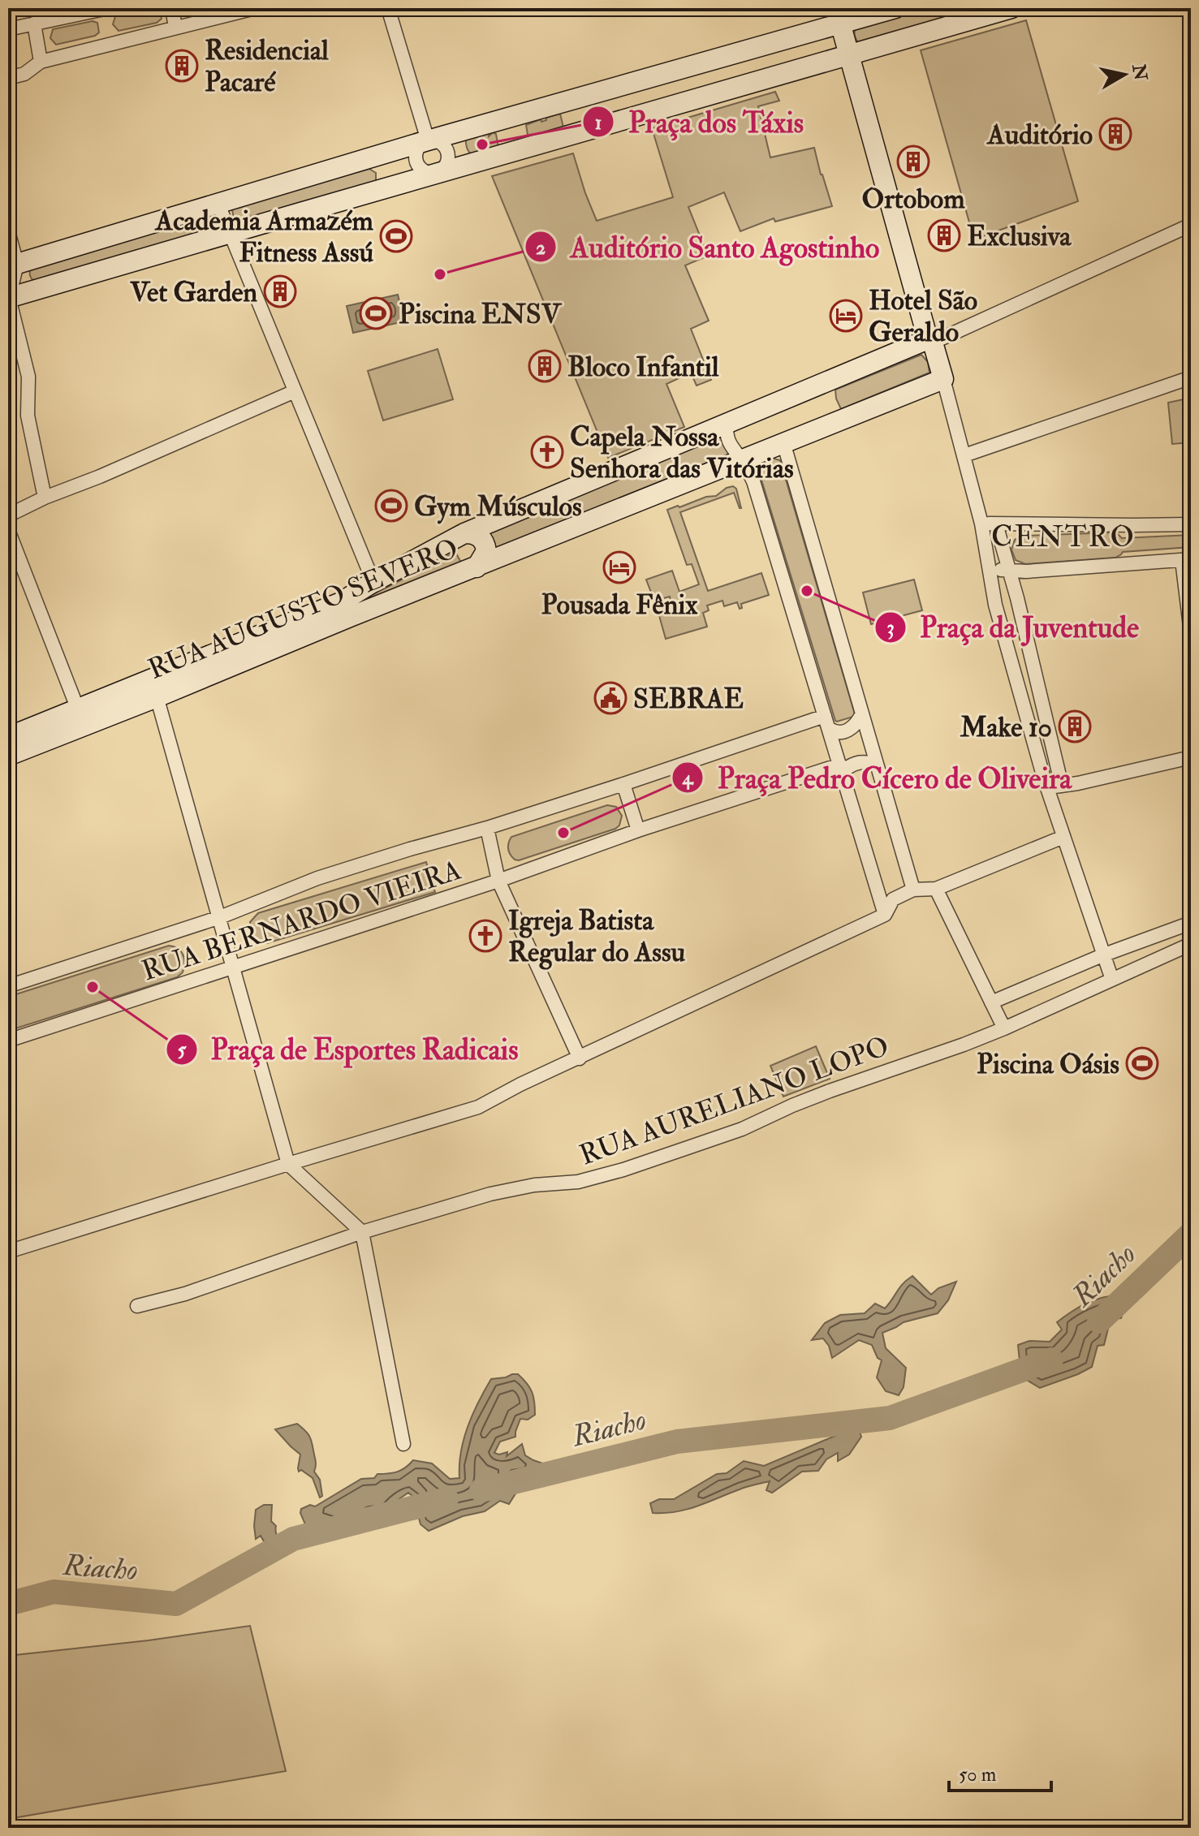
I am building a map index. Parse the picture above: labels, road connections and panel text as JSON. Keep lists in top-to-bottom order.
{
  "streets": {
    "main road": ["RUA AUGUSTO SEVERO"],
    "street": ["RUA BERNARDO VIEIRA", "RUA AURELIANO LOPO"]
  },
  "districts": ["CENTRO"],
  "water": ["Riacho"],
  "places": {
    "building": [
      "Residencial Pacaré",
      "Auditório",
      "Ortobom",
      "Exclusiva",
      "Vet Garden",
      "Bloco Infantil",
      "Make 10"
    ],
    "other": [
      "Praça dos Táxis",
      "Auditório Santo Agostinho",
      "Praça da Juventude",
      "Praça Pedro Cícero de Oliveira",
      "Praça de Esportes Radicais"
    ],
    "sports": [
      "Academia Armazém Fitness Assú",
      "Piscina ENSV",
      "Gym Músculos",
      "Piscina Oásis"
    ],
    "hotel": ["Hotel São Geraldo", "Pousada Fênix"],
    "church": ["Capela Nossa Senhora das Vitórias", "Igreja Batista Regular do Assu"],
    "public building": ["SEBRAE"]
  },
  "scale_bar": "50 m",
  "north": "right"
}
